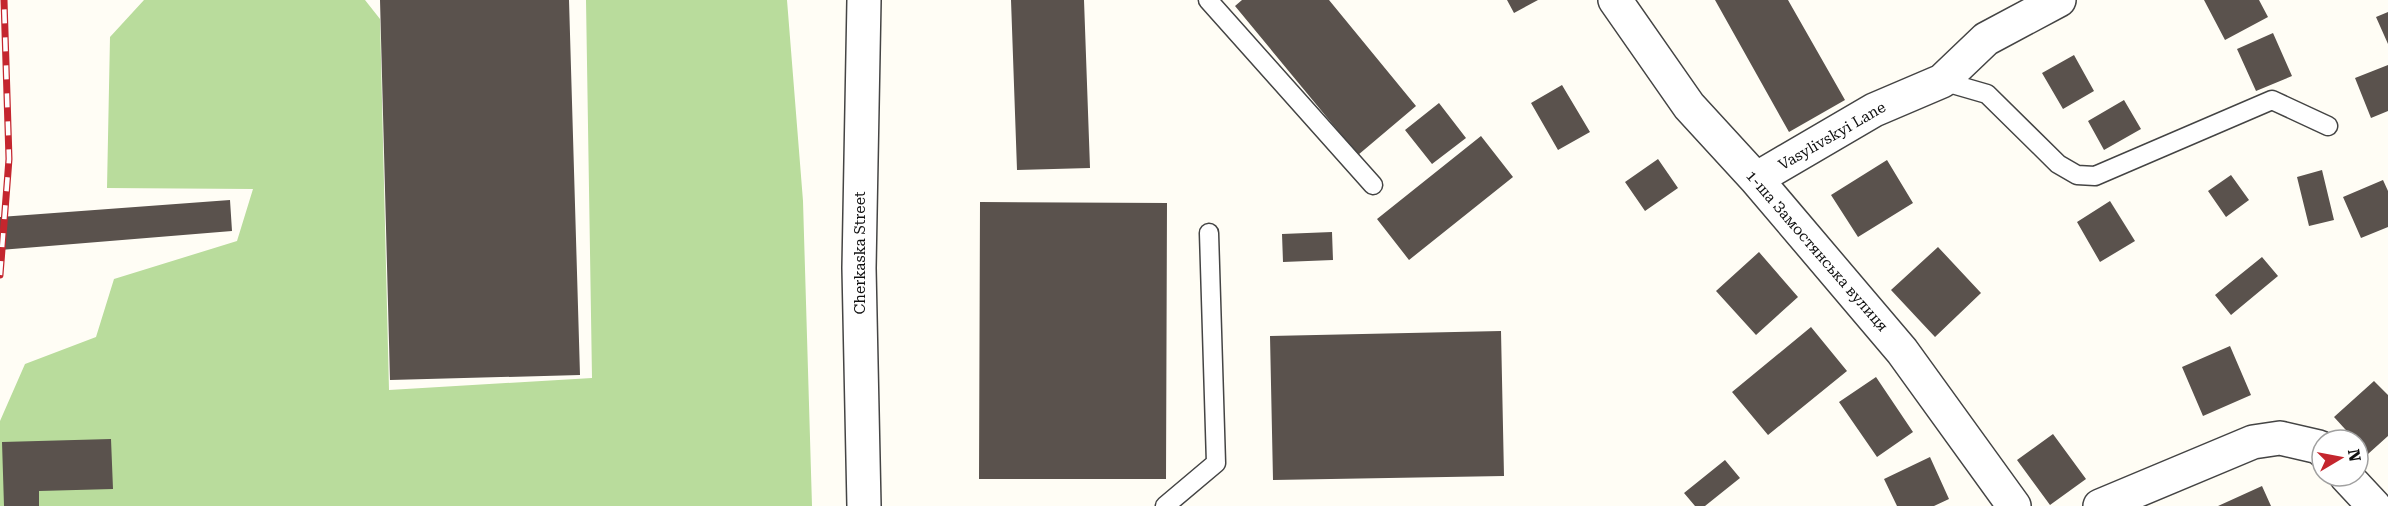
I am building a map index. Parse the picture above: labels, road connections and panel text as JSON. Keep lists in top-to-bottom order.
{
  "streets": {
    "street": ["Vasylivskyi Lane", "1-ша Замостянська вулиця", "Cherkaska Street"]
  },
  "crossings": [
    ["Vasylivskyi Lane", "1-ша Замостянська вулиця"]
  ],
  "north": "right"
}
